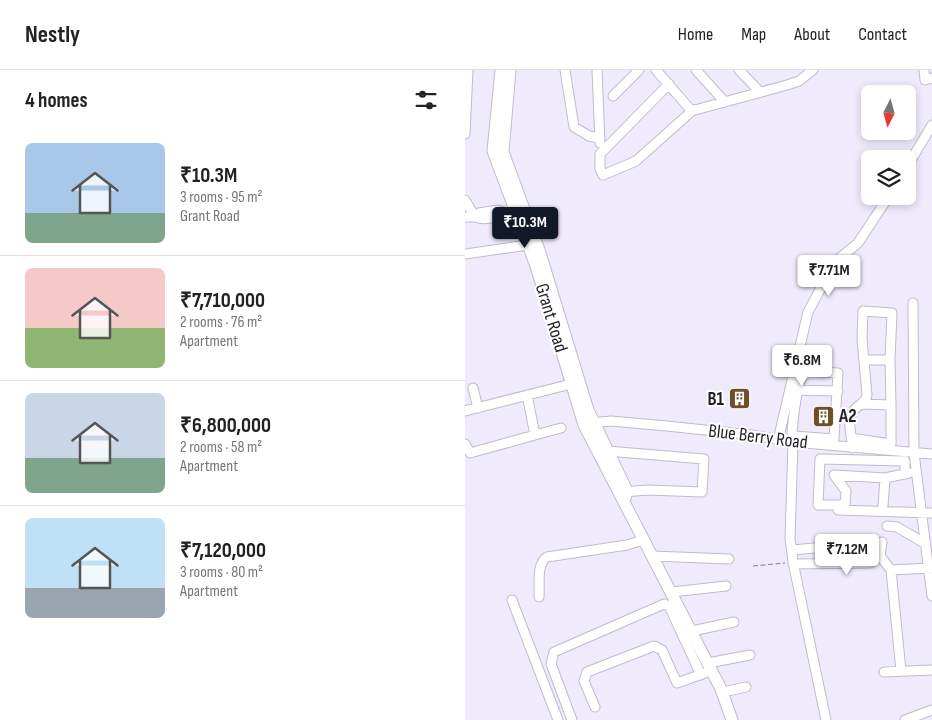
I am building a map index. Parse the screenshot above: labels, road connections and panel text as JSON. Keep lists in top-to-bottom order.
{
  "streets": {
    "main road": ["Grant Road"],
    "street": ["Blue Berry Road"]
  },
  "crossings": [
    ["Grant Road", "Blue Berry Road"]
  ],
  "places": {
    "building": ["B1", "A2"]
  },
  "north": "bottom",
  "page": {
    "header": "Nestly",
    "nav": [
      "Home",
      "Map",
      "About",
      "Contact"
    ],
    "heading": "4 homes",
    "list": [
      {
        "name": "₹10.3M",
        "note": "3 rooms · 95 m² · Grant Road"
      },
      {
        "name": "₹7,710,000",
        "note": "2 rooms · 76 m² · Apartment"
      },
      {
        "name": "₹6,800,000",
        "note": "2 rooms · 58 m² · Apartment"
      },
      {
        "name": "₹7,120,000",
        "note": "3 rooms · 80 m² · Apartment"
      }
    ],
    "price": [
      "₹10.3M",
      "₹7.71M",
      "₹6.8M",
      "₹7.12M"
    ]
  }
}
